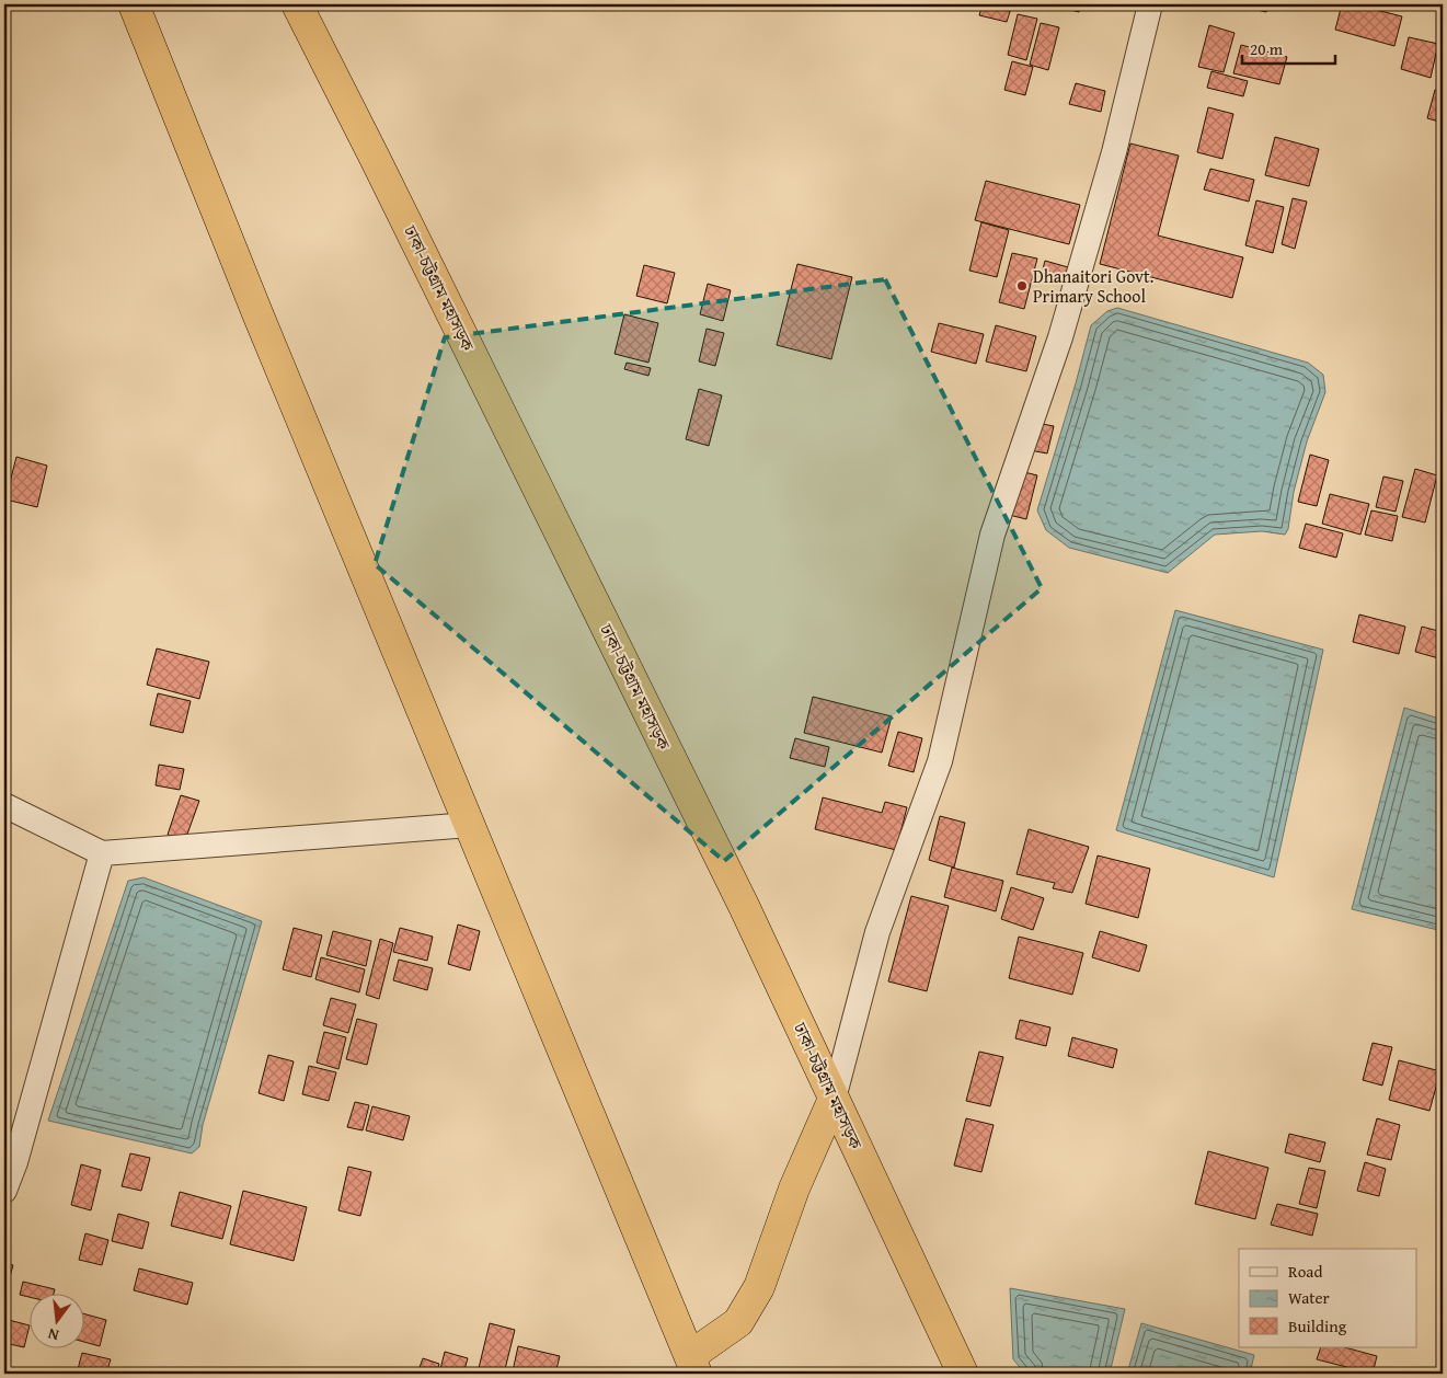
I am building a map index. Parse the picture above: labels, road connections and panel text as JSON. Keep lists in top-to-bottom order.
{
  "streets": {
    "highway": ["ঢাকা-চট্টগ্রাম মহাসড়ক"]
  },
  "places": ["Dhanaitori Govt. Primary School"],
  "legend": ["Road", "Water", "Building"],
  "scale_bar": "20 m",
  "north": "bottom"
}
